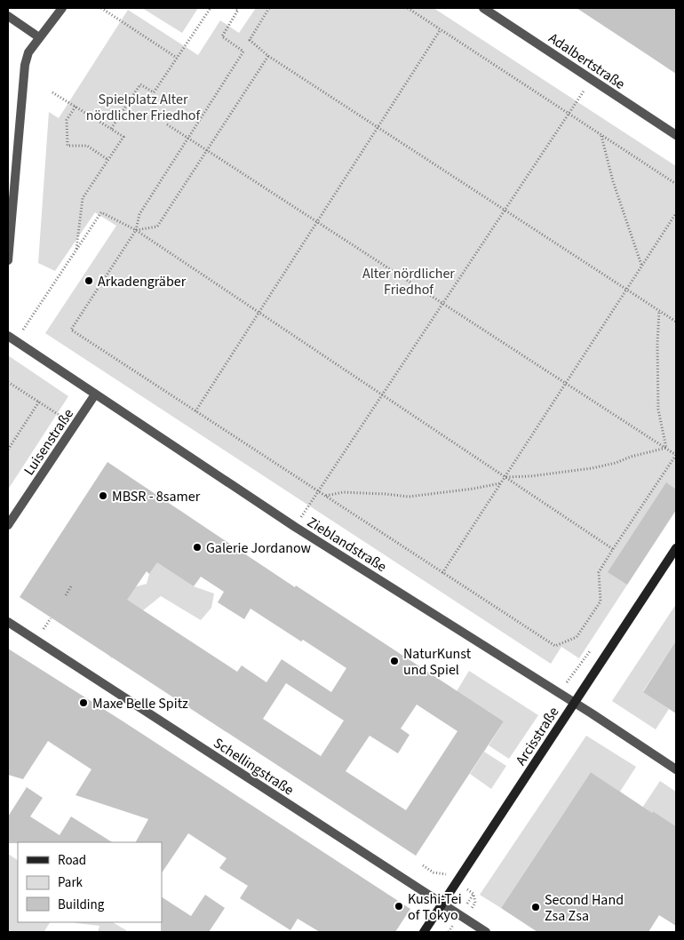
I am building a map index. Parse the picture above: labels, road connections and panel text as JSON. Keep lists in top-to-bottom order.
{
  "streets": {
    "main road": ["Arcisstraße"],
    "street": [
      "Adalbertstraße",
      "Luisenstraße",
      "Zieblandstraße",
      "Schellingstraße"
    ]
  },
  "crossings": [
    ["Luisenstraße", "Zieblandstraße"],
    ["Zieblandstraße", "Arcisstraße"],
    ["Arcisstraße", "Schellingstraße"]
  ],
  "parks": ["Spielplatz Alter nördlicher Friedhof", "Alter nördlicher Friedhof"],
  "places": [
    "Arkadengräber",
    "MBSR - 8samer",
    "Galerie Jordanow",
    "NaturKunst und Spiel",
    "Maxe Belle Spitz",
    "Kushi-Tei of Tokyo",
    "Second Hand Zsa Zsa"
  ],
  "legend": ["Road", "Park", "Building"]
}
